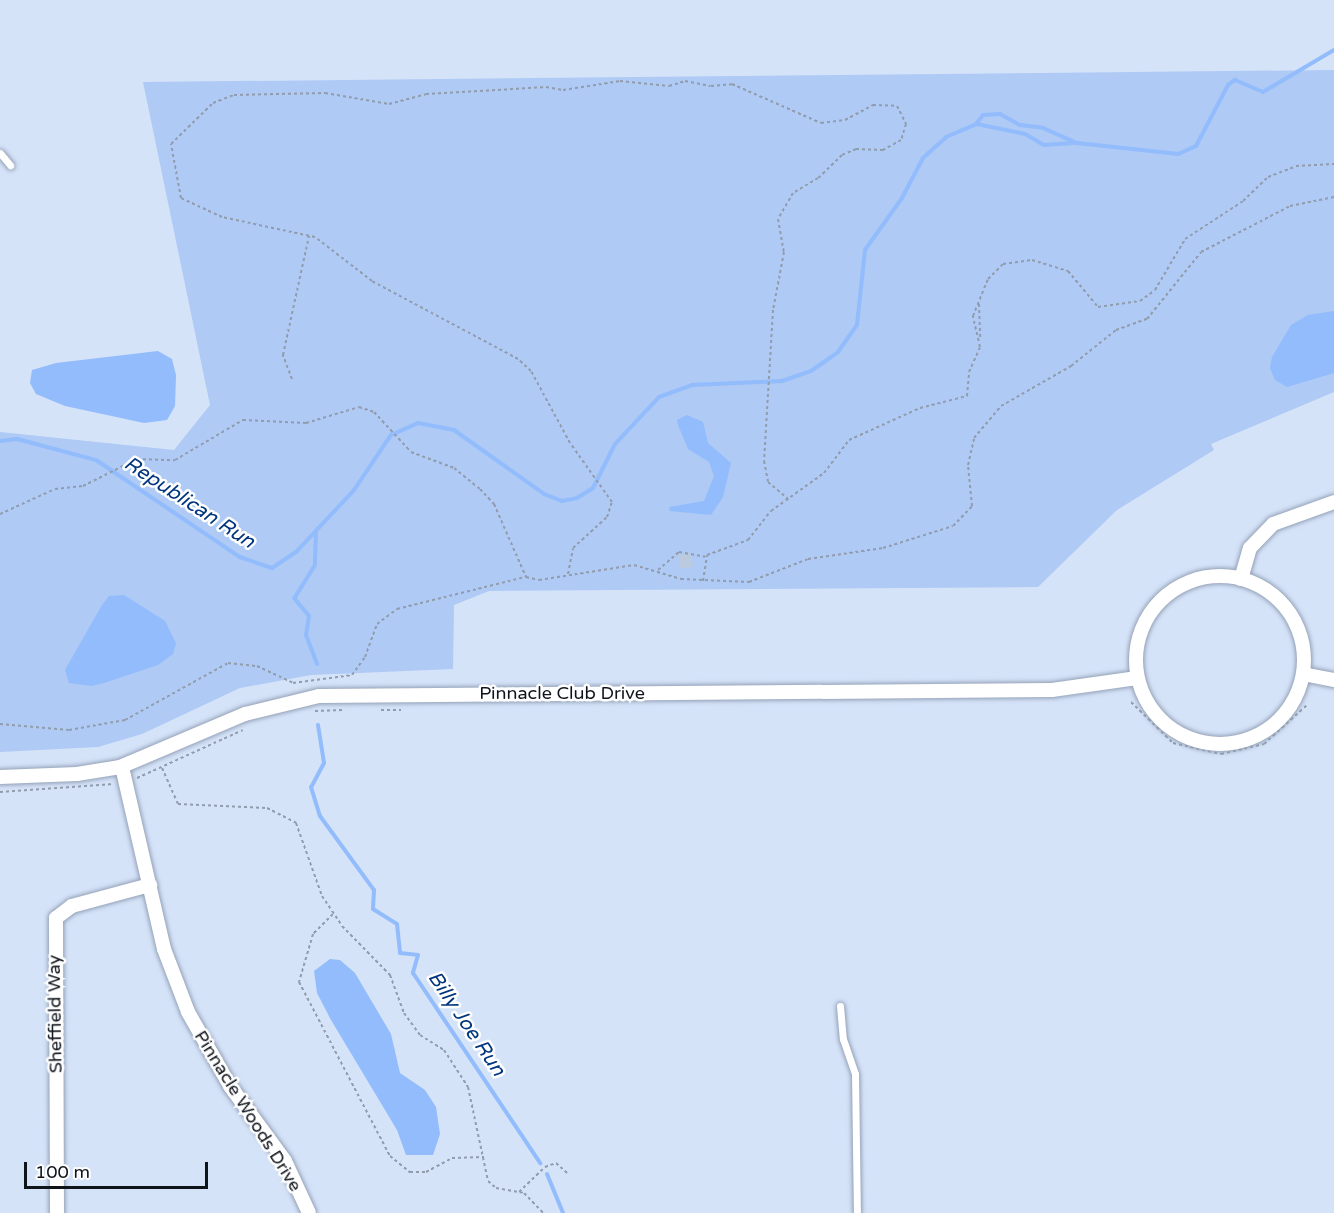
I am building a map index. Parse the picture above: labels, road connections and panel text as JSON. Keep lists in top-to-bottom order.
{
  "streets": {
    "street": ["Pinnacle Club Drive", "Sheffield Way", "Pinnacle Woods Drive"]
  },
  "crossings": [
    ["Pinnacle Club Drive", "Pinnacle Woods Drive"],
    ["Sheffield Way", "Pinnacle Woods Drive"]
  ],
  "water": ["Republican Run", "Billy Joe Run"],
  "scale_bar": "100 m"
}
